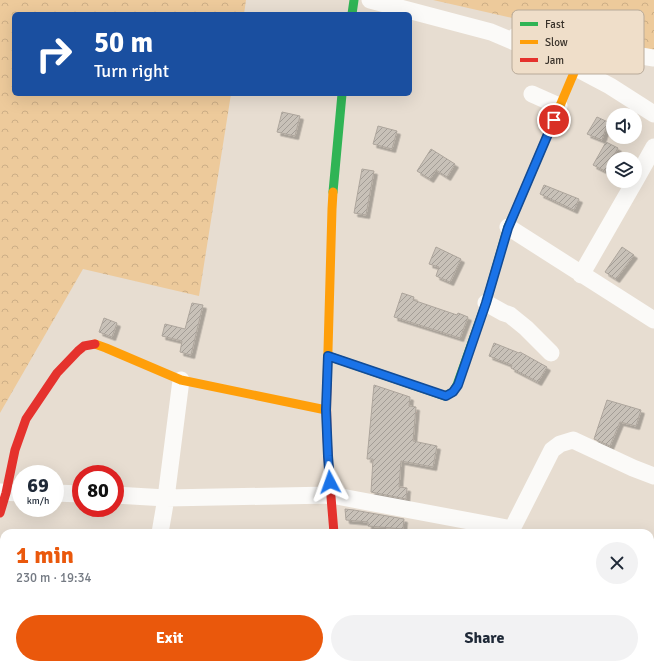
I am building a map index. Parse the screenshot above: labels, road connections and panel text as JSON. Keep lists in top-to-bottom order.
{
  "legend": ["Fast", "Slow", "Jam"],
  "page": {
    "turn": ["50 m", "Turn right"],
    "speed": "69 km/h",
    "limit": "80",
    "heading": ["1 min", "230 m · 19:34"],
    "buttons": ["Exit", "Share"]
  }
}
